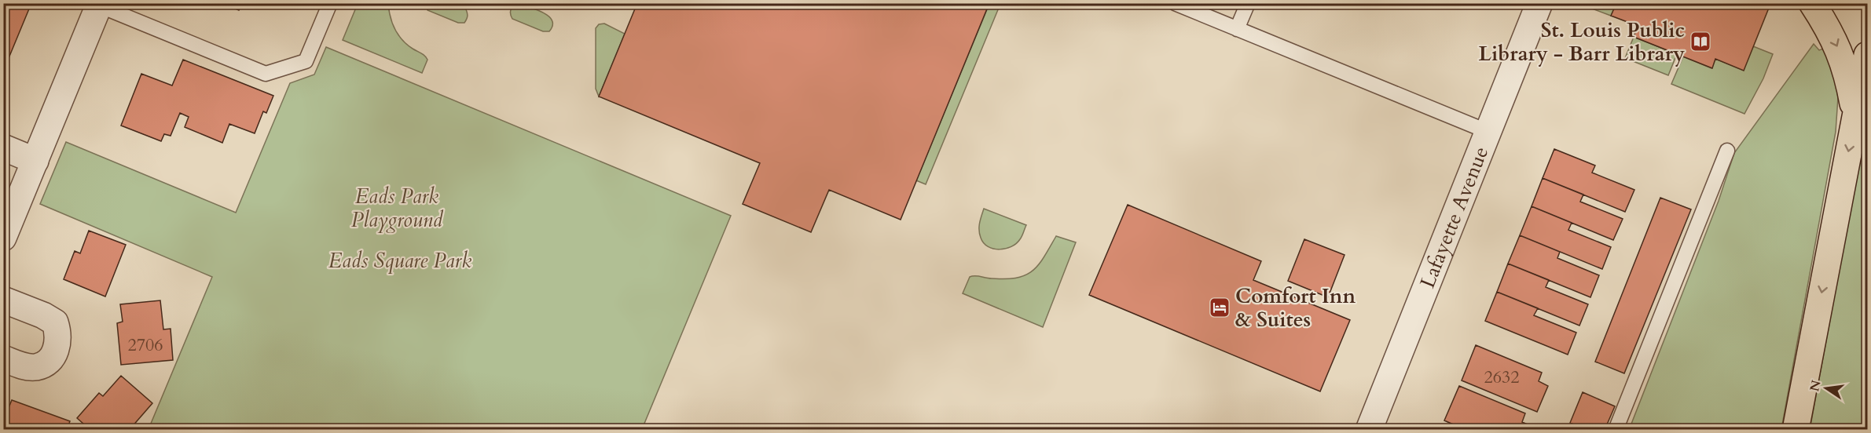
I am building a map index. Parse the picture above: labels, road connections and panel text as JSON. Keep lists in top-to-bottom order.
{
  "streets": {
    "street": ["Lafayette Avenue"]
  },
  "parks": ["Eads Park Playground", "Eads Square Park"],
  "places": {
    "library": ["St. Louis Public Library - Barr Library"],
    "hotel": ["Comfort Inn & Suites"]
  },
  "house_numbers": ["2706", "2632"],
  "north": "left"
}
